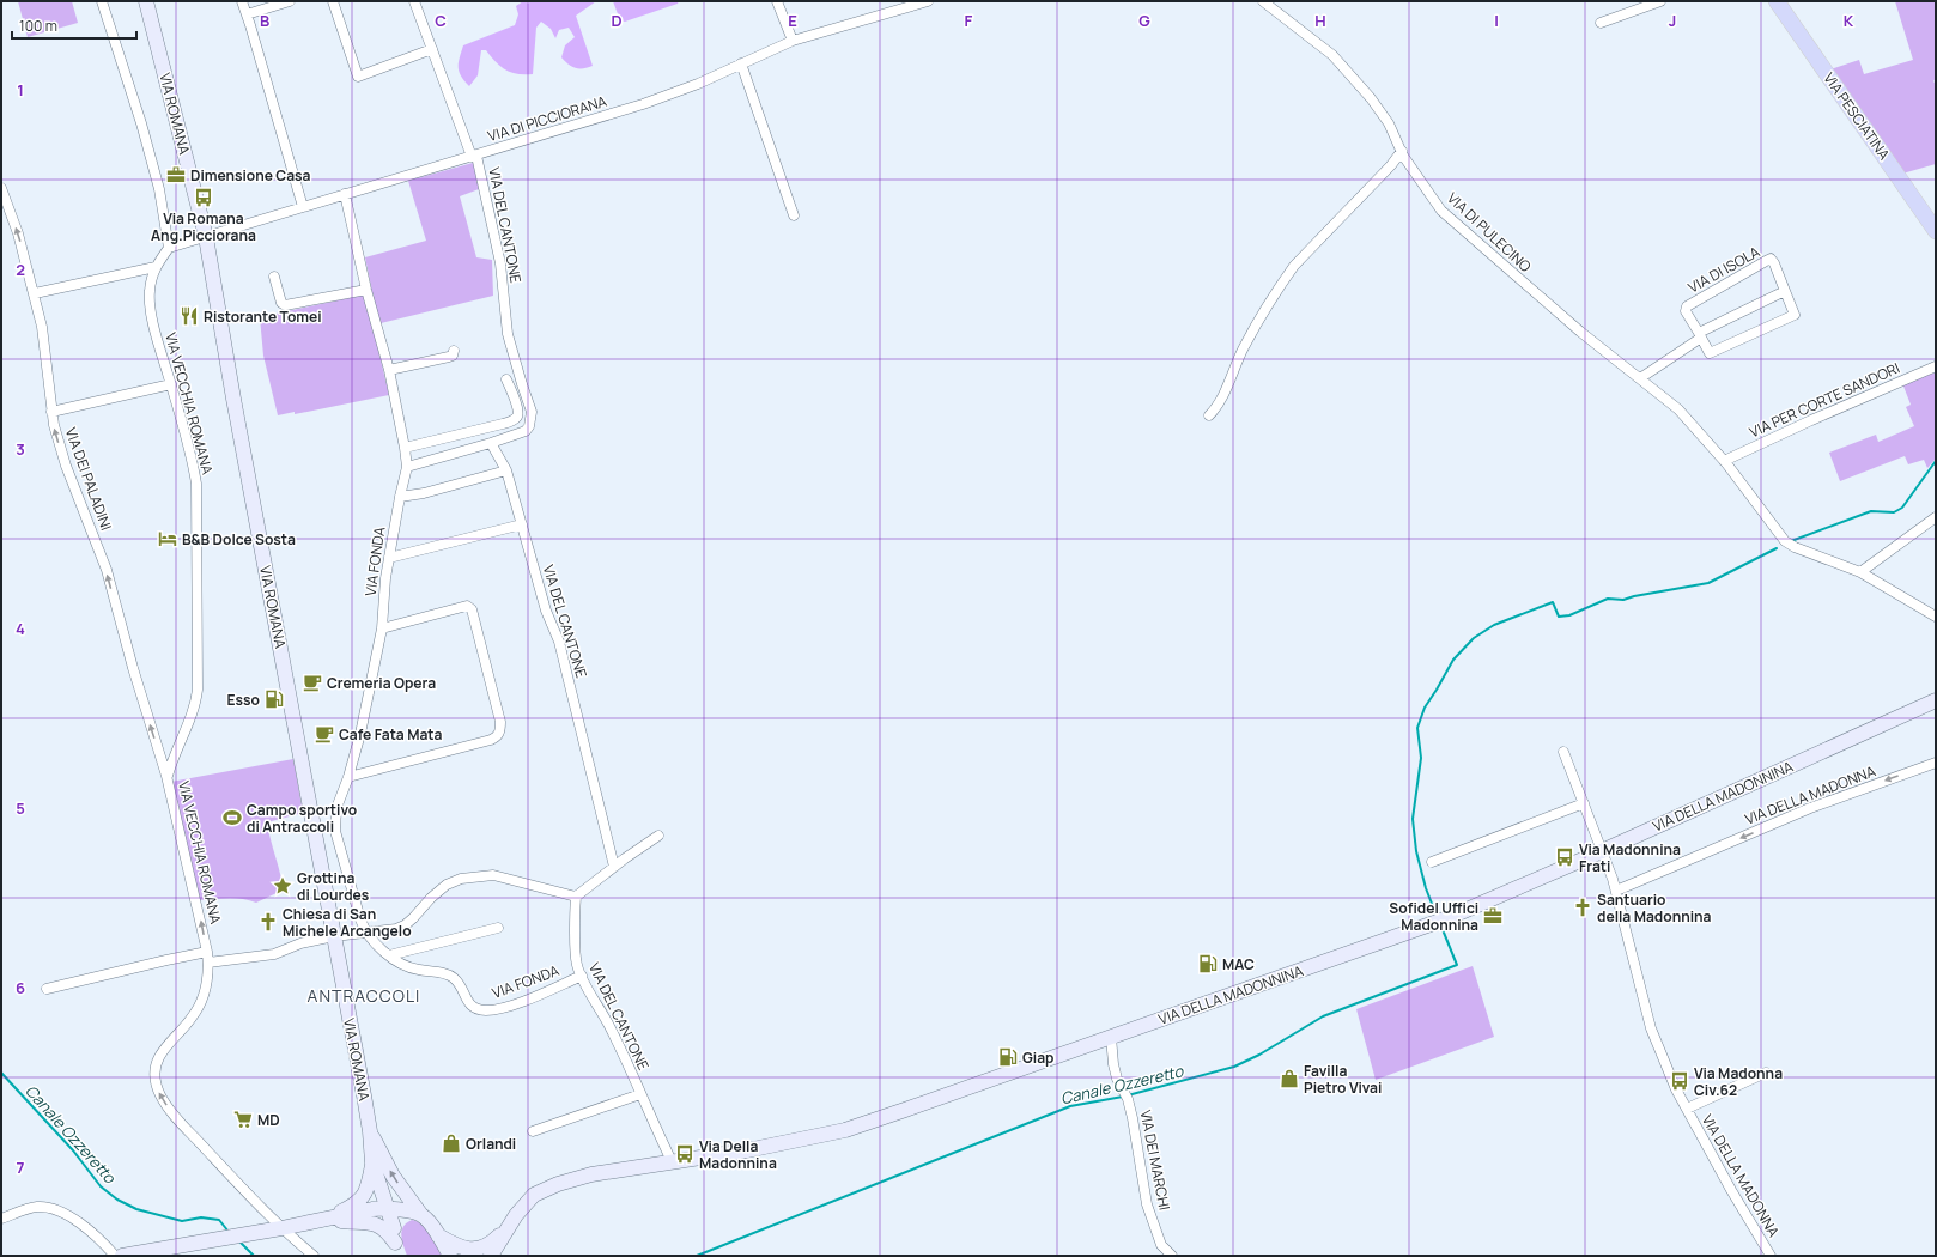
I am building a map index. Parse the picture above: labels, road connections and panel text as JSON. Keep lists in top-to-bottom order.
{
  "streets": {
    "main road": ["VIA ROMANA", "VIA PESCIATINA", "VIA DELLA MADONNINA"],
    "street": [
      "VIA DI PICCIORANA",
      "VIA DEL CANTONE",
      "VIA DI PULECINO",
      "VIA DI ISOLA",
      "VIA PER CORTE SANDORI",
      "VIA VECCHIA ROMANA",
      "VIA DEI PALADINI",
      "VIA FONDA",
      "VIA DELLA MADONNA",
      "VIA DEI MARCHI"
    ]
  },
  "crossings": [
    ["VIA ROMANA", "VIA DI PICCIORANA"],
    ["VIA DI PICCIORANA", "VIA DEL CANTONE"],
    ["VIA DI PICCIORANA", "VIA VECCHIA ROMANA"],
    ["VIA DI PICCIORANA", "VIA FONDA"],
    ["VIA DEL CANTONE", "VIA FONDA"],
    ["VIA DEL CANTONE", "VIA DELLA MADONNINA"],
    ["VIA DI PULECINO", "VIA PER CORTE SANDORI"],
    ["VIA VECCHIA ROMANA", "VIA DEI PALADINI"],
    ["VIA DELLA MADONNA", "VIA DELLA MADONNINA"],
    ["VIA DELLA MADONNINA", "VIA DEI MARCHI"]
  ],
  "one_way": ["VIA VECCHIA ROMANA", "VIA DEI PALADINI", "VIA DELLA MADONNA"],
  "districts": ["ANTRACCOLI"],
  "water": ["Canale Ozzeretto"],
  "places": {
    "office": ["Dimensione Casa", "Sofidel Uffici Madonnina"],
    "bus stop": [
      "Via Romana Ang.Picciorana",
      "Via Madonnina Frati",
      "Via Madonna Civ.62",
      "Via Della Madonnina"
    ],
    "restaurant": ["Ristorante Tomei"],
    "hotel": ["B&B Dolce Sosta"],
    "cafe": ["Cremeria Opera", "Cafe Fata Mata"],
    "fuel station": ["Esso", "MAC", "Giap"],
    "sports": ["Campo sportivo di Antraccoli"],
    "place": ["Grottina di Lourdes"],
    "church": ["Santuario della Madonnina", "Chiesa di San Michele Arcangelo"],
    "shop": ["Favilla Pietro Vivai", "Orlandi"],
    "supermarket": ["MD"]
  },
  "scale_bar": "100 m",
  "grid": {
    "columns": [
      "B",
      "C",
      "D",
      "E",
      "F",
      "G",
      "H",
      "I",
      "J",
      "K"
    ],
    "rows": [
      "1",
      "2",
      "3",
      "4",
      "5",
      "6",
      "7"
    ]
  }
}
